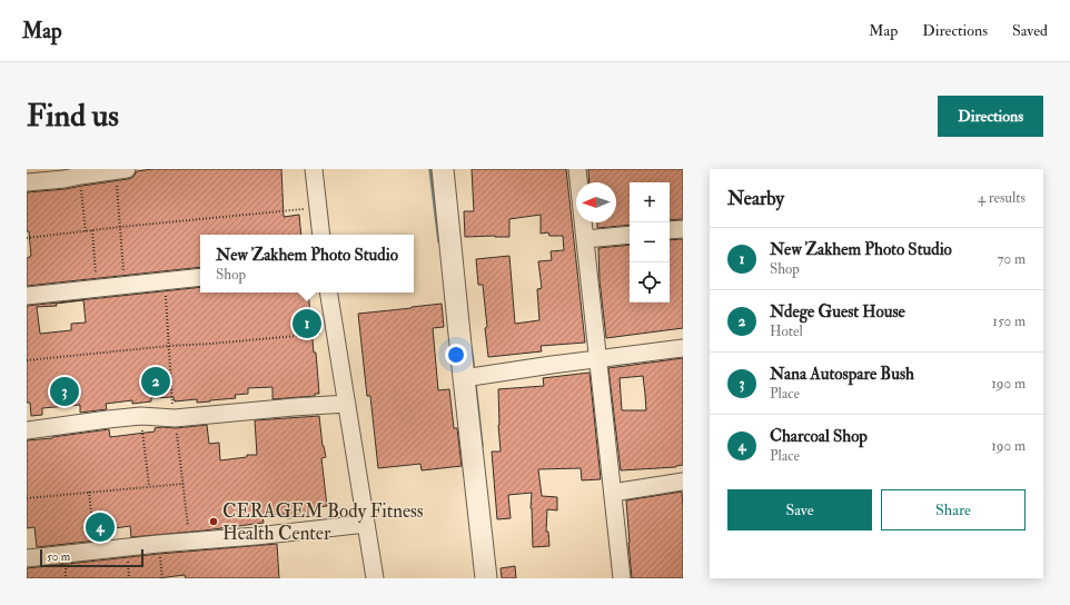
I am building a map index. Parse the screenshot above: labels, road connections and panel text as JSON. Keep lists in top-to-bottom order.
{
  "places": ["CERAGEM Body Fitness Health Center"],
  "scale_bar": "50 m",
  "north": "left",
  "page": {
    "header": "Map",
    "nav": ["Map", "Directions", "Saved"],
    "buttons": [
      "Directions",
      ["Save", "Share"]
    ],
    "title": "Find us",
    "heading": ["Nearby", "4 results"],
    "map_buttons": ["+", "−"],
    "list": [
      {
        "mark": "1",
        "name": "New Zakhem Photo Studio",
        "note": "Shop",
        "value": "70 m"
      },
      {
        "mark": "2",
        "name": "Ndege Guest House",
        "note": "Hotel",
        "value": "150 m"
      },
      {
        "mark": "3",
        "name": "Nana Autospare Bush",
        "note": "Place",
        "value": "190 m"
      },
      {
        "mark": "4",
        "name": "Charcoal Shop",
        "note": "Place",
        "value": "190 m"
      }
    ],
    "popup": ["New Zakhem Photo Studio", "Shop"],
    "pins": [
      "1",
      "2",
      "3",
      "4"
    ],
    "scale": "50 m"
  }
}
